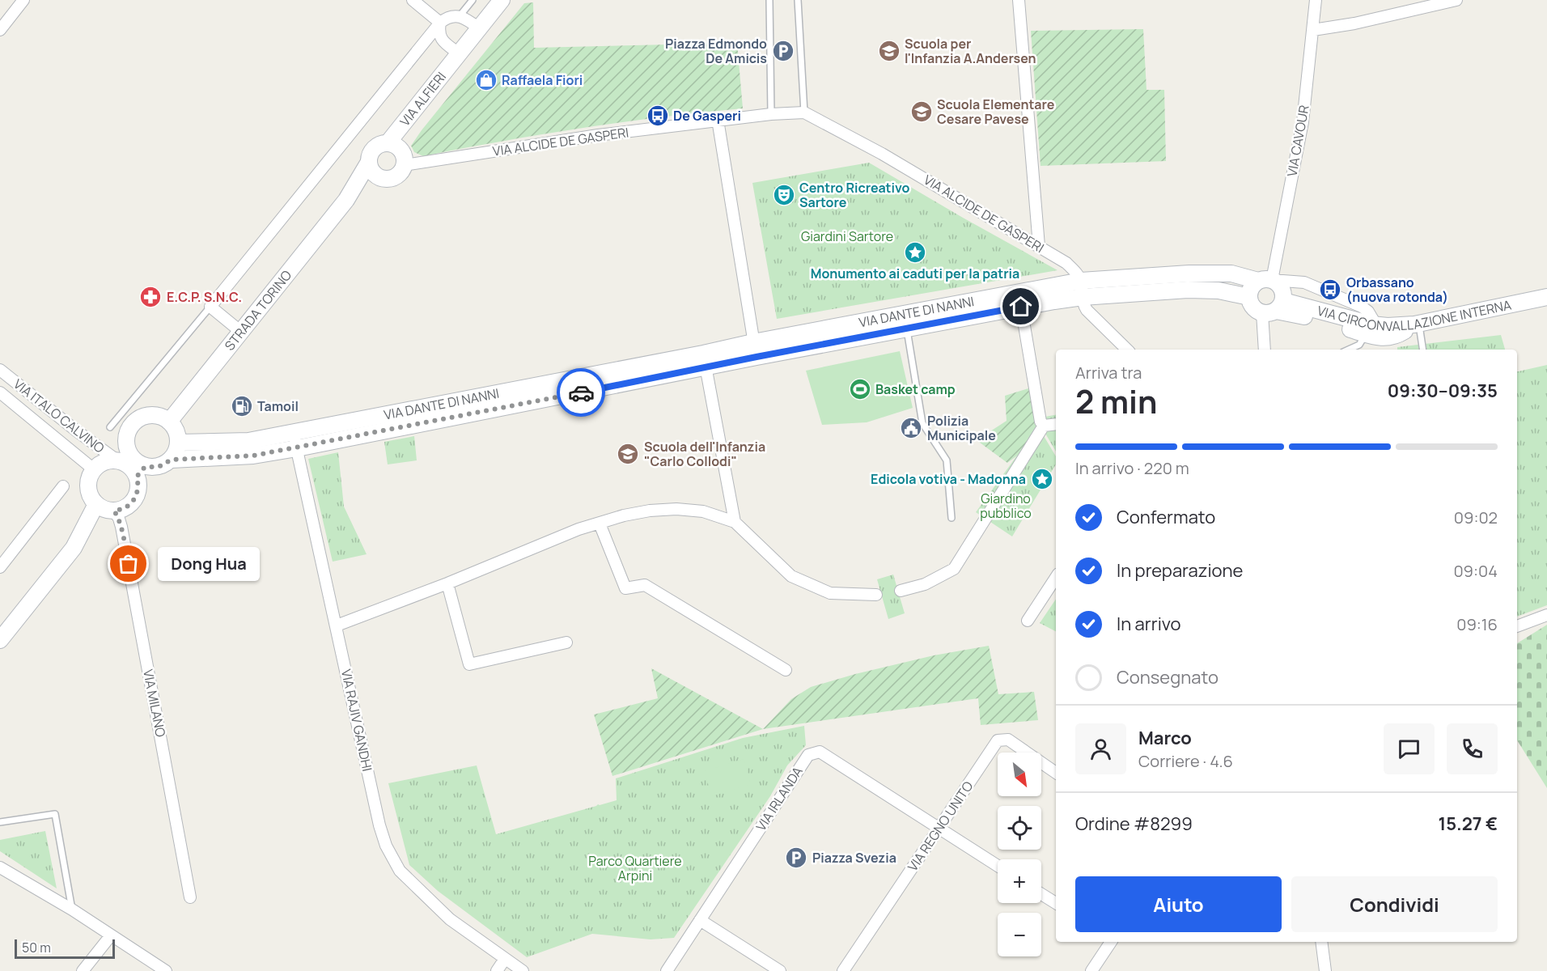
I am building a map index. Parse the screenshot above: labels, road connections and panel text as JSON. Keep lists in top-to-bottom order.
{
  "streets": {
    "street": [
      "VIA ALFIERI",
      "VIA CAVOUR",
      "VIA ALCIDE DE GASPERI",
      "VIA CIRCONVALLAZIONE INTERNA",
      "STRADA TORINO",
      "VIA DANTE DI NANNI",
      "VIA ITALO CALVINO",
      "VIA MILANO",
      "VIA RAJIV GANDHI",
      "VIA IRLANDA",
      "VIA REGNO UNITO"
    ]
  },
  "crossings": [
    ["VIA ALFIERI", "VIA ALCIDE DE GASPERI"],
    ["VIA ALFIERI", "STRADA TORINO"],
    ["VIA CAVOUR", "VIA DANTE DI NANNI"],
    ["VIA ALCIDE DE GASPERI", "STRADA TORINO"],
    ["VIA ALCIDE DE GASPERI", "VIA DANTE DI NANNI"],
    ["STRADA TORINO", "VIA DANTE DI NANNI"],
    ["STRADA TORINO", "VIA ITALO CALVINO"],
    ["VIA DANTE DI NANNI", "VIA ITALO CALVINO"],
    ["VIA DANTE DI NANNI", "VIA RAJIV GANDHI"],
    ["VIA ITALO CALVINO", "VIA MILANO"],
    ["VIA IRLANDA", "VIA REGNO UNITO"]
  ],
  "parks": ["Giardini Sartore", "Giardino pubblico", "Parco Quartiere Arpini"],
  "places": {
    "parking": ["Piazza Edmondo De Amicis", "Piazza Svezia"],
    "school or university": ["Scuola per l'Infanzia A.Andersen", "Scuola Elementare Cesare Pavese", "Scuola dell'Infanzia \"Carlo Collodi\""],
    "shop": ["Raffaela Fiori"],
    "bus stop": ["De Gasperi", "Orbassano (nuova rotonda)"],
    "theatre": ["Centro Ricreativo Sartore"],
    "place": ["Monumento ai caduti per la patria", "Edicola votiva - Madonna"],
    "pharmacy": ["E.C.P. S.N.C."],
    "sports": ["Basket camp"],
    "fuel station": ["Tamoil"],
    "public building": ["Polizia Municipale"],
    "other": ["Dong Hua"]
  },
  "scale_bar": "50 m",
  "north": "bottom right",
  "page": {
    "heading": ["2 min", "Arriva tra", "09:30–09:35"],
    "panel": [
      "Marco",
      "Corriere · 4.6",
      "Ordine #8299",
      "15.27 €"
    ],
    "bar": "In arrivo · 220 m",
    "list": [
      ["Confermato", "09:02"],
      ["In preparazione", "09:04"],
      ["In arrivo", "09:16"],
      "Consegnato"
    ],
    "bubble": "Dong Hua",
    "map_buttons": ["+", "−"],
    "buttons": ["Aiuto", "Condividi"],
    "scale": "50 m"
  }
}
